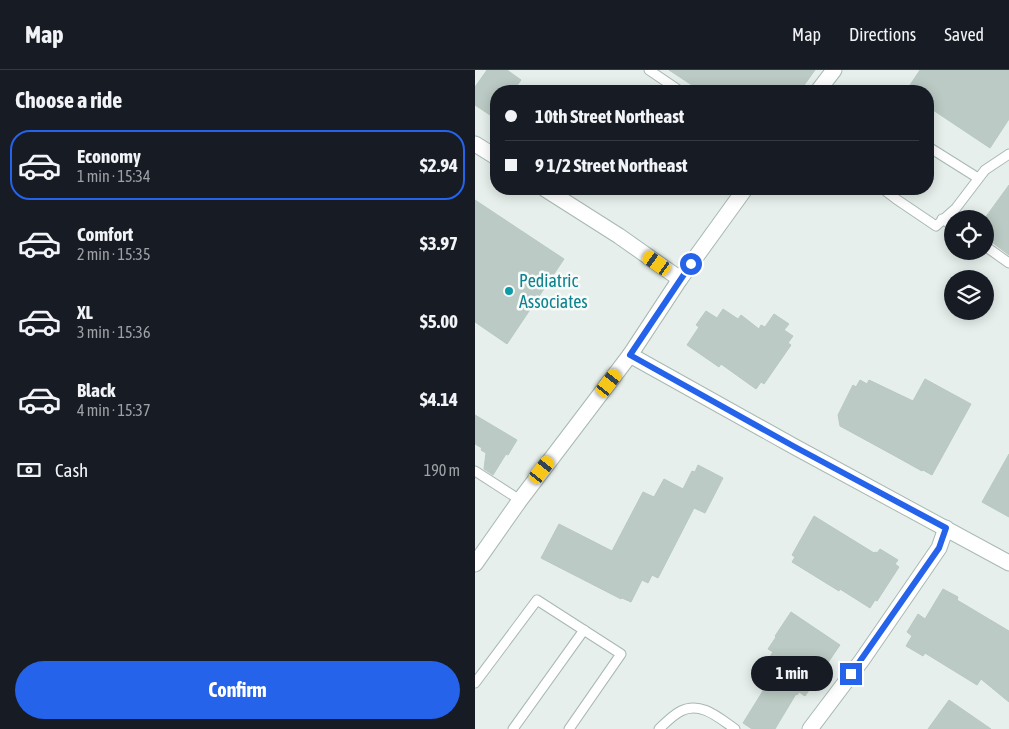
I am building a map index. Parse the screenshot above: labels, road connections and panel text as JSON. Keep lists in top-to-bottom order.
{
  "places": ["Pediatric Associates"],
  "page": {
    "header": "Map",
    "nav": ["Map", "Directions", "Saved"],
    "heading": "Choose a ride",
    "banner": ["10th Street Northeast", "9 1/2 Street Northeast"],
    "list": [
      {
        "name": "Economy",
        "note": "1 min · 15:34",
        "value": "$2.94"
      },
      {
        "name": "Comfort",
        "note": "2 min · 15:35",
        "value": "$3.97"
      },
      {
        "name": "XL",
        "note": "3 min · 15:36",
        "value": "$5.00"
      },
      {
        "name": "Black",
        "note": "4 min · 15:37",
        "value": "$4.14"
      }
    ],
    "pay": ["Cash", "190 m"],
    "buttons": "Confirm",
    "bubble": "1 min"
  }
}
